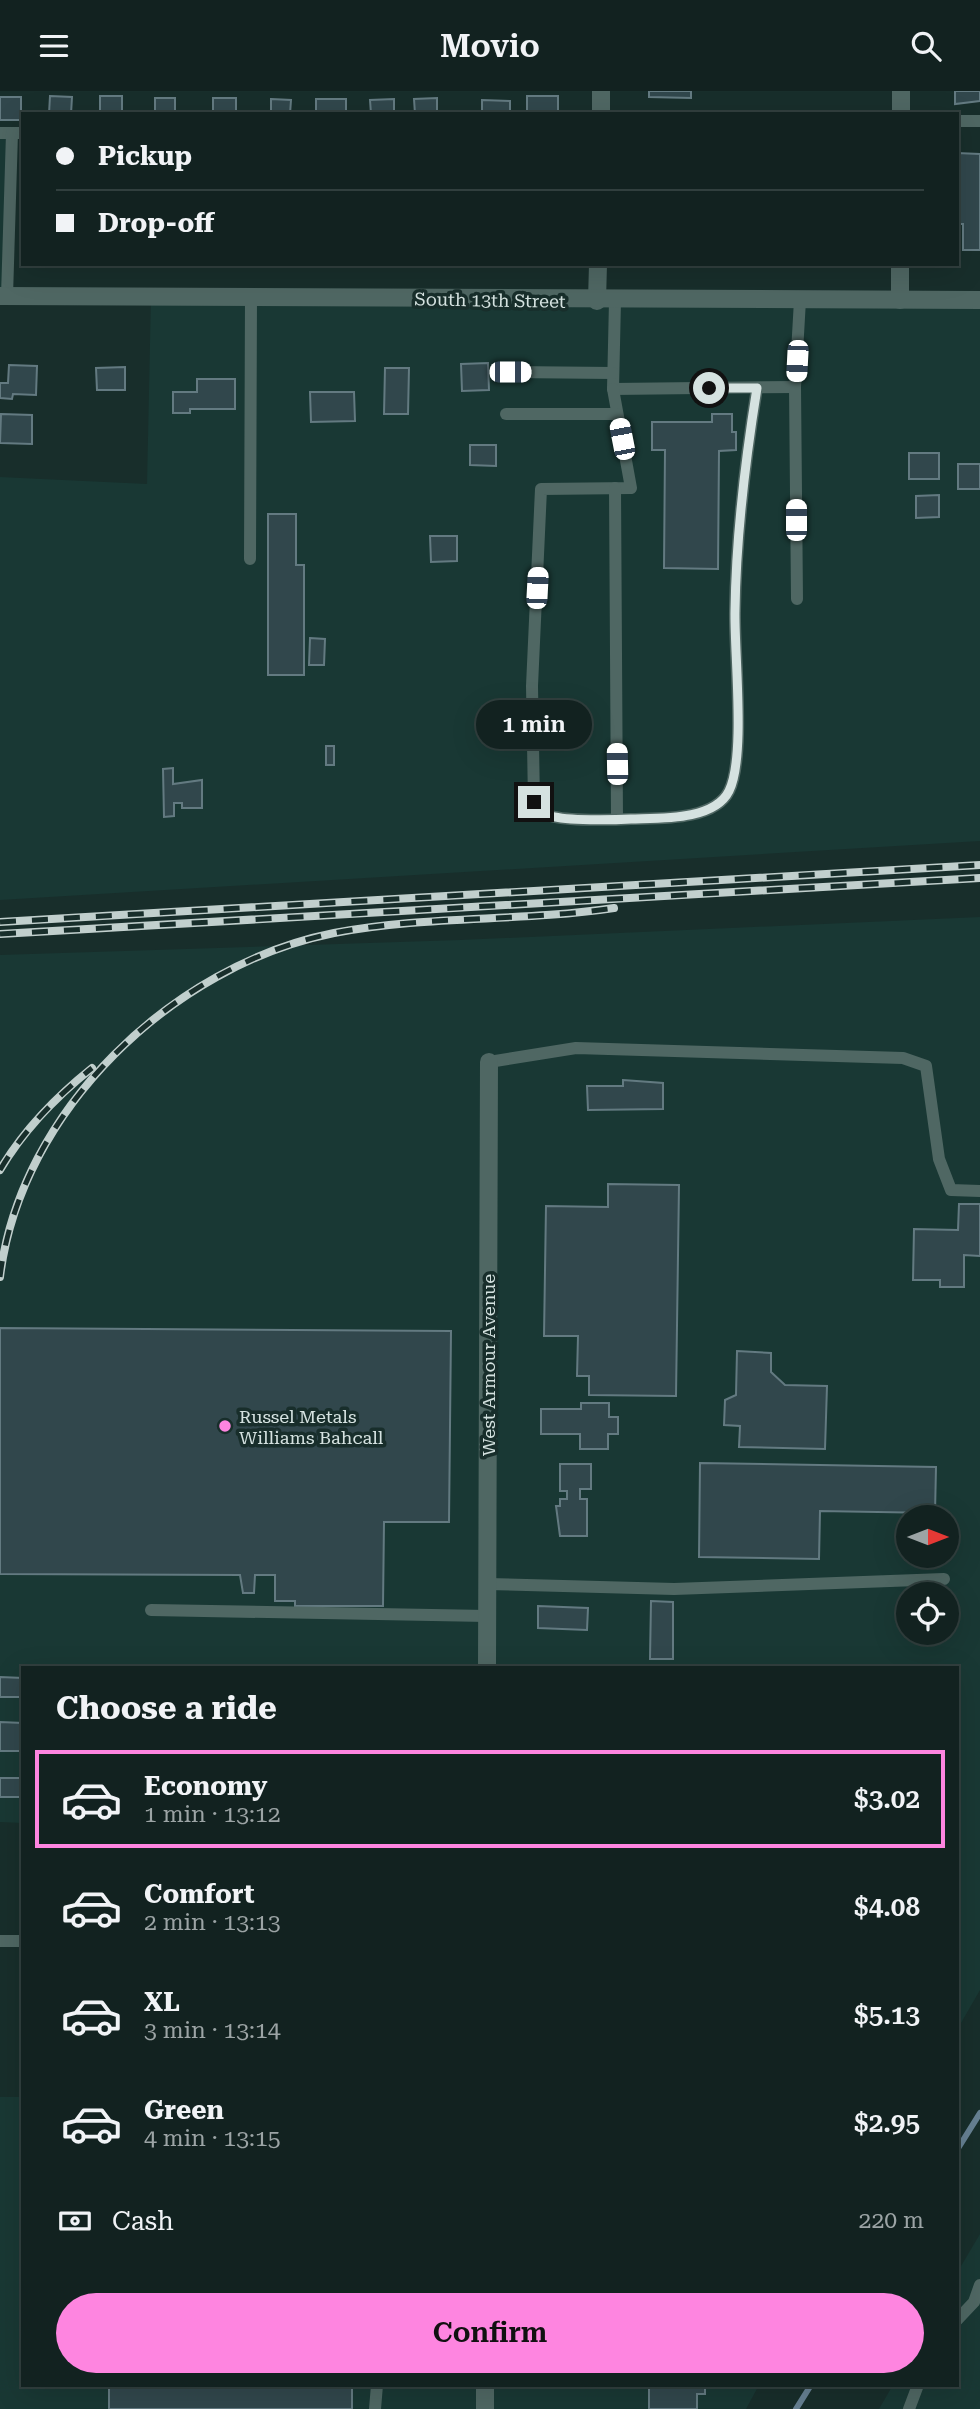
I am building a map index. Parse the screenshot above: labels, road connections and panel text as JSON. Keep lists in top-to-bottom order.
{
  "streets": {
    "street": ["South 13th Street", "West Armour Avenue"]
  },
  "places": ["Russel Metals Williams Bahcall"],
  "north": "right",
  "page": {
    "header": "Movio",
    "banner": ["Pickup", "Drop-off"],
    "bubble": "1 min",
    "heading": "Choose a ride",
    "list": [
      {
        "name": "Economy",
        "note": "1 min · 13:12",
        "value": "$3.02"
      },
      {
        "name": "Comfort",
        "note": "2 min · 13:13",
        "value": "$4.08"
      },
      {
        "name": "XL",
        "note": "3 min · 13:14",
        "value": "$5.13"
      },
      {
        "name": "Green",
        "note": "4 min · 13:15",
        "value": "$2.95"
      }
    ],
    "pay": ["Cash", "220 m"],
    "buttons": "Confirm"
  }
}
